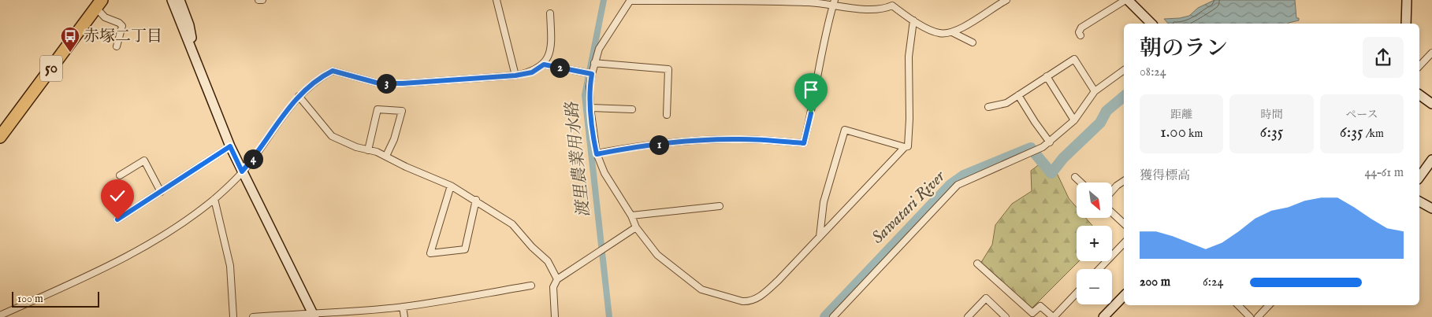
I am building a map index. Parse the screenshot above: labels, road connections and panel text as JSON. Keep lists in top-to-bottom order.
{
  "streets": {
    "highway": ["50"]
  },
  "water": ["渡里農業用水路", "Sawatari River"],
  "places": {
    "bus stop": ["赤塚二丁目"]
  },
  "scale_bar": "100 m",
  "north": "bottom right",
  "page": {
    "heading": ["朝のラン", "08:24"],
    "pins": [
      "2",
      "3",
      "1",
      "4"
    ],
    "stats": [
      ["距離", "1.00 km"],
      ["時間", "6:35"],
      ["ペース", "6:35 /km"]
    ],
    "chart": ["獲得標高", "44–61 m"],
    "map_buttons": ["+", "−"],
    "list": [
      {
        "name": "200 m",
        "note": "6:24"
      }
    ],
    "scale": "100 m"
  }
}
